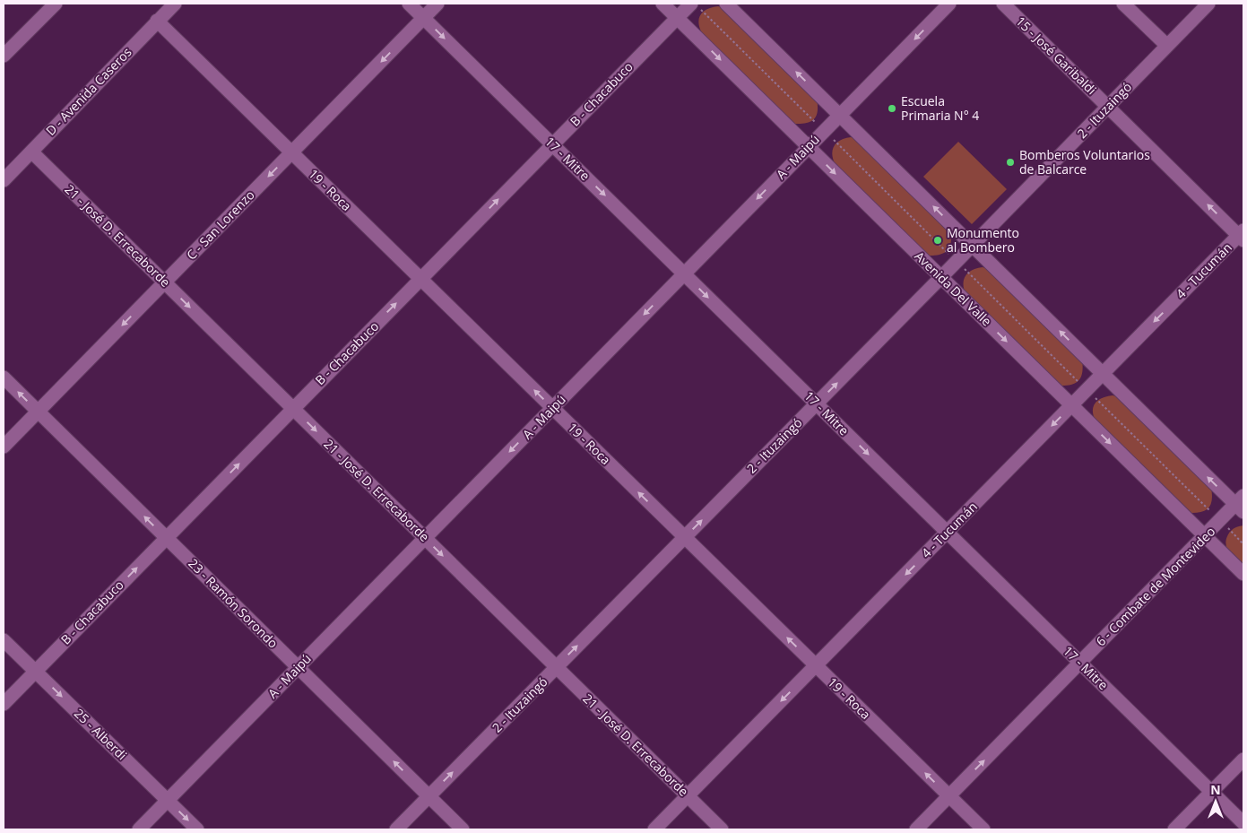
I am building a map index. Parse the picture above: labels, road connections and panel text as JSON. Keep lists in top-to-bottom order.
{
  "streets": {
    "street": [
      "15 - José Garibaldi",
      "D - Avenida Caseros",
      "B - Chacabuco",
      "2 - Ituzaingó",
      "A - Maipú",
      "17 - Mitre",
      "19 - Roca",
      "C - San Lorenzo",
      "21 - José D. Errecaborde",
      "4 - Tucumán",
      "Avenida Del Valle",
      "6 - Combate de Montevideo",
      "23 - Ramón Sorondo",
      "25 - Alberdi"
    ]
  },
  "crossings": [
    ["15 - José Garibaldi", "2 - Ituzaingó"],
    ["15 - José Garibaldi", "4 - Tucumán"],
    ["D - Avenida Caseros", "19 - Roca"],
    ["D - Avenida Caseros", "21 - José D. Errecaborde"],
    ["B - Chacabuco", "17 - Mitre"],
    ["B - Chacabuco", "19 - Roca"],
    ["B - Chacabuco", "21 - José D. Errecaborde"],
    ["B - Chacabuco", "Avenida Del Valle"],
    ["B - Chacabuco", "23 - Ramón Sorondo"],
    ["B - Chacabuco", "25 - Alberdi"],
    ["2 - Ituzaingó", "17 - Mitre"],
    ["2 - Ituzaingó", "19 - Roca"],
    ["2 - Ituzaingó", "21 - José D. Errecaborde"],
    ["2 - Ituzaingó", "Avenida Del Valle"],
    ["2 - Ituzaingó", "23 - Ramón Sorondo"],
    ["A - Maipú", "17 - Mitre"],
    ["A - Maipú", "19 - Roca"],
    ["A - Maipú", "21 - José D. Errecaborde"],
    ["A - Maipú", "Avenida Del Valle"],
    ["A - Maipú", "23 - Ramón Sorondo"],
    ["A - Maipú", "25 - Alberdi"],
    ["17 - Mitre", "C - San Lorenzo"],
    ["17 - Mitre", "4 - Tucumán"],
    ["17 - Mitre", "6 - Combate de Montevideo"],
    ["19 - Roca", "C - San Lorenzo"],
    ["19 - Roca", "4 - Tucumán"],
    ["19 - Roca", "6 - Combate de Montevideo"],
    ["C - San Lorenzo", "21 - José D. Errecaborde"],
    ["C - San Lorenzo", "23 - Ramón Sorondo"],
    ["21 - José D. Errecaborde", "4 - Tucumán"],
    ["4 - Tucumán", "Avenida Del Valle"],
    ["Avenida Del Valle", "6 - Combate de Montevideo"]
  ],
  "one_way": [
    "15 - José Garibaldi",
    "B - Chacabuco",
    "2 - Ituzaingó",
    "A - Maipú",
    "17 - Mitre",
    "19 - Roca",
    "C - San Lorenzo",
    "21 - José D. Errecaborde",
    "4 - Tucumán",
    "6 - Combate de Montevideo",
    "23 - Ramón Sorondo",
    "25 - Alberdi"
  ],
  "places": ["Escuela Primaria N° 4", "Bomberos Voluntarios de Balcarce", "Monumento al Bombero"],
  "north": "top"
}
